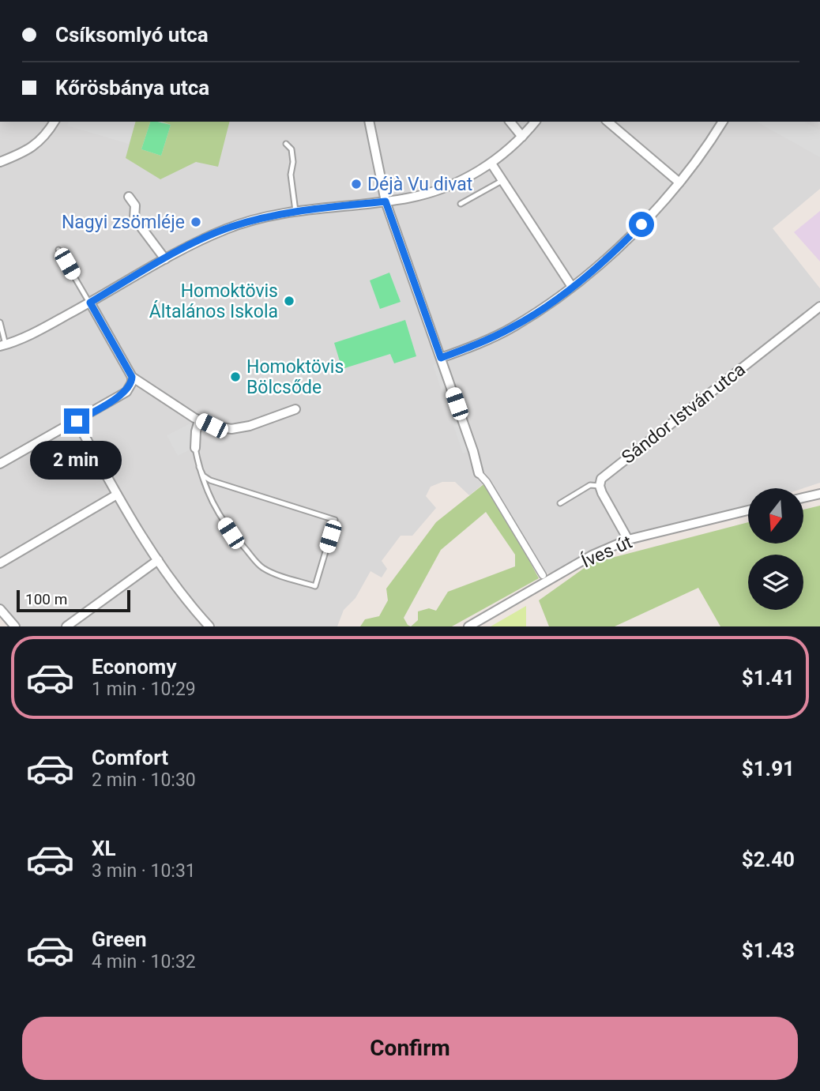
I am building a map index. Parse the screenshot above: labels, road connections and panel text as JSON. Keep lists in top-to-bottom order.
{
  "streets": {
    "street": ["Sándor István utca", "Íves út"]
  },
  "places": [
    "Déjà Vu divat",
    "Nagyi zsömléje",
    "Homoktövis Általános Iskola",
    "Homoktövis Bölcsőde"
  ],
  "scale_bar": "100 m",
  "north": "bottom",
  "page": {
    "banner": ["Csíksomlyó utca", "Kőrösbánya utca"],
    "bubble": "2 min",
    "scale": "100 m",
    "list": [
      {
        "name": "Economy",
        "note": "1 min · 10:29",
        "value": "$1.41"
      },
      {
        "name": "Comfort",
        "note": "2 min · 10:30",
        "value": "$1.91"
      },
      {
        "name": "XL",
        "note": "3 min · 10:31",
        "value": "$2.40"
      },
      {
        "name": "Green",
        "note": "4 min · 10:32",
        "value": "$1.43"
      }
    ],
    "buttons": "Confirm"
  }
}
